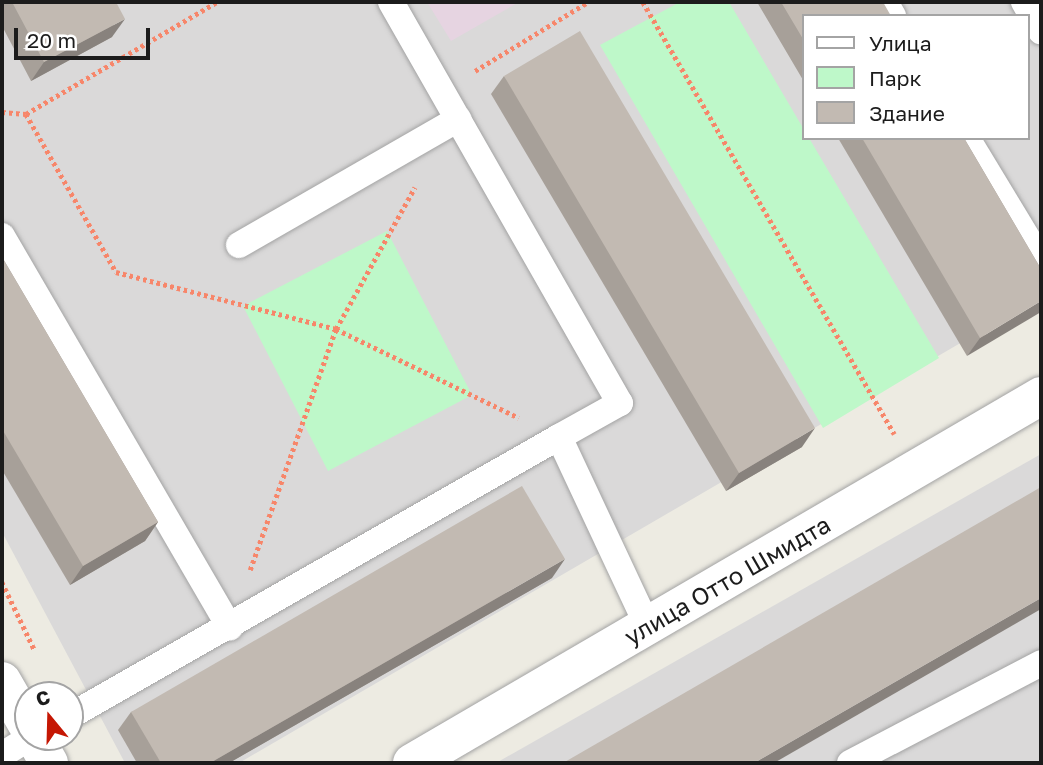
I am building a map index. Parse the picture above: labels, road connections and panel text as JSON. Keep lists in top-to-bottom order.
{
  "streets": {
    "street": ["улица Отто Шмидта"]
  },
  "legend": ["Улица", "Парк", "Здание"],
  "scale_bar": "20 m",
  "north": "top"
}
